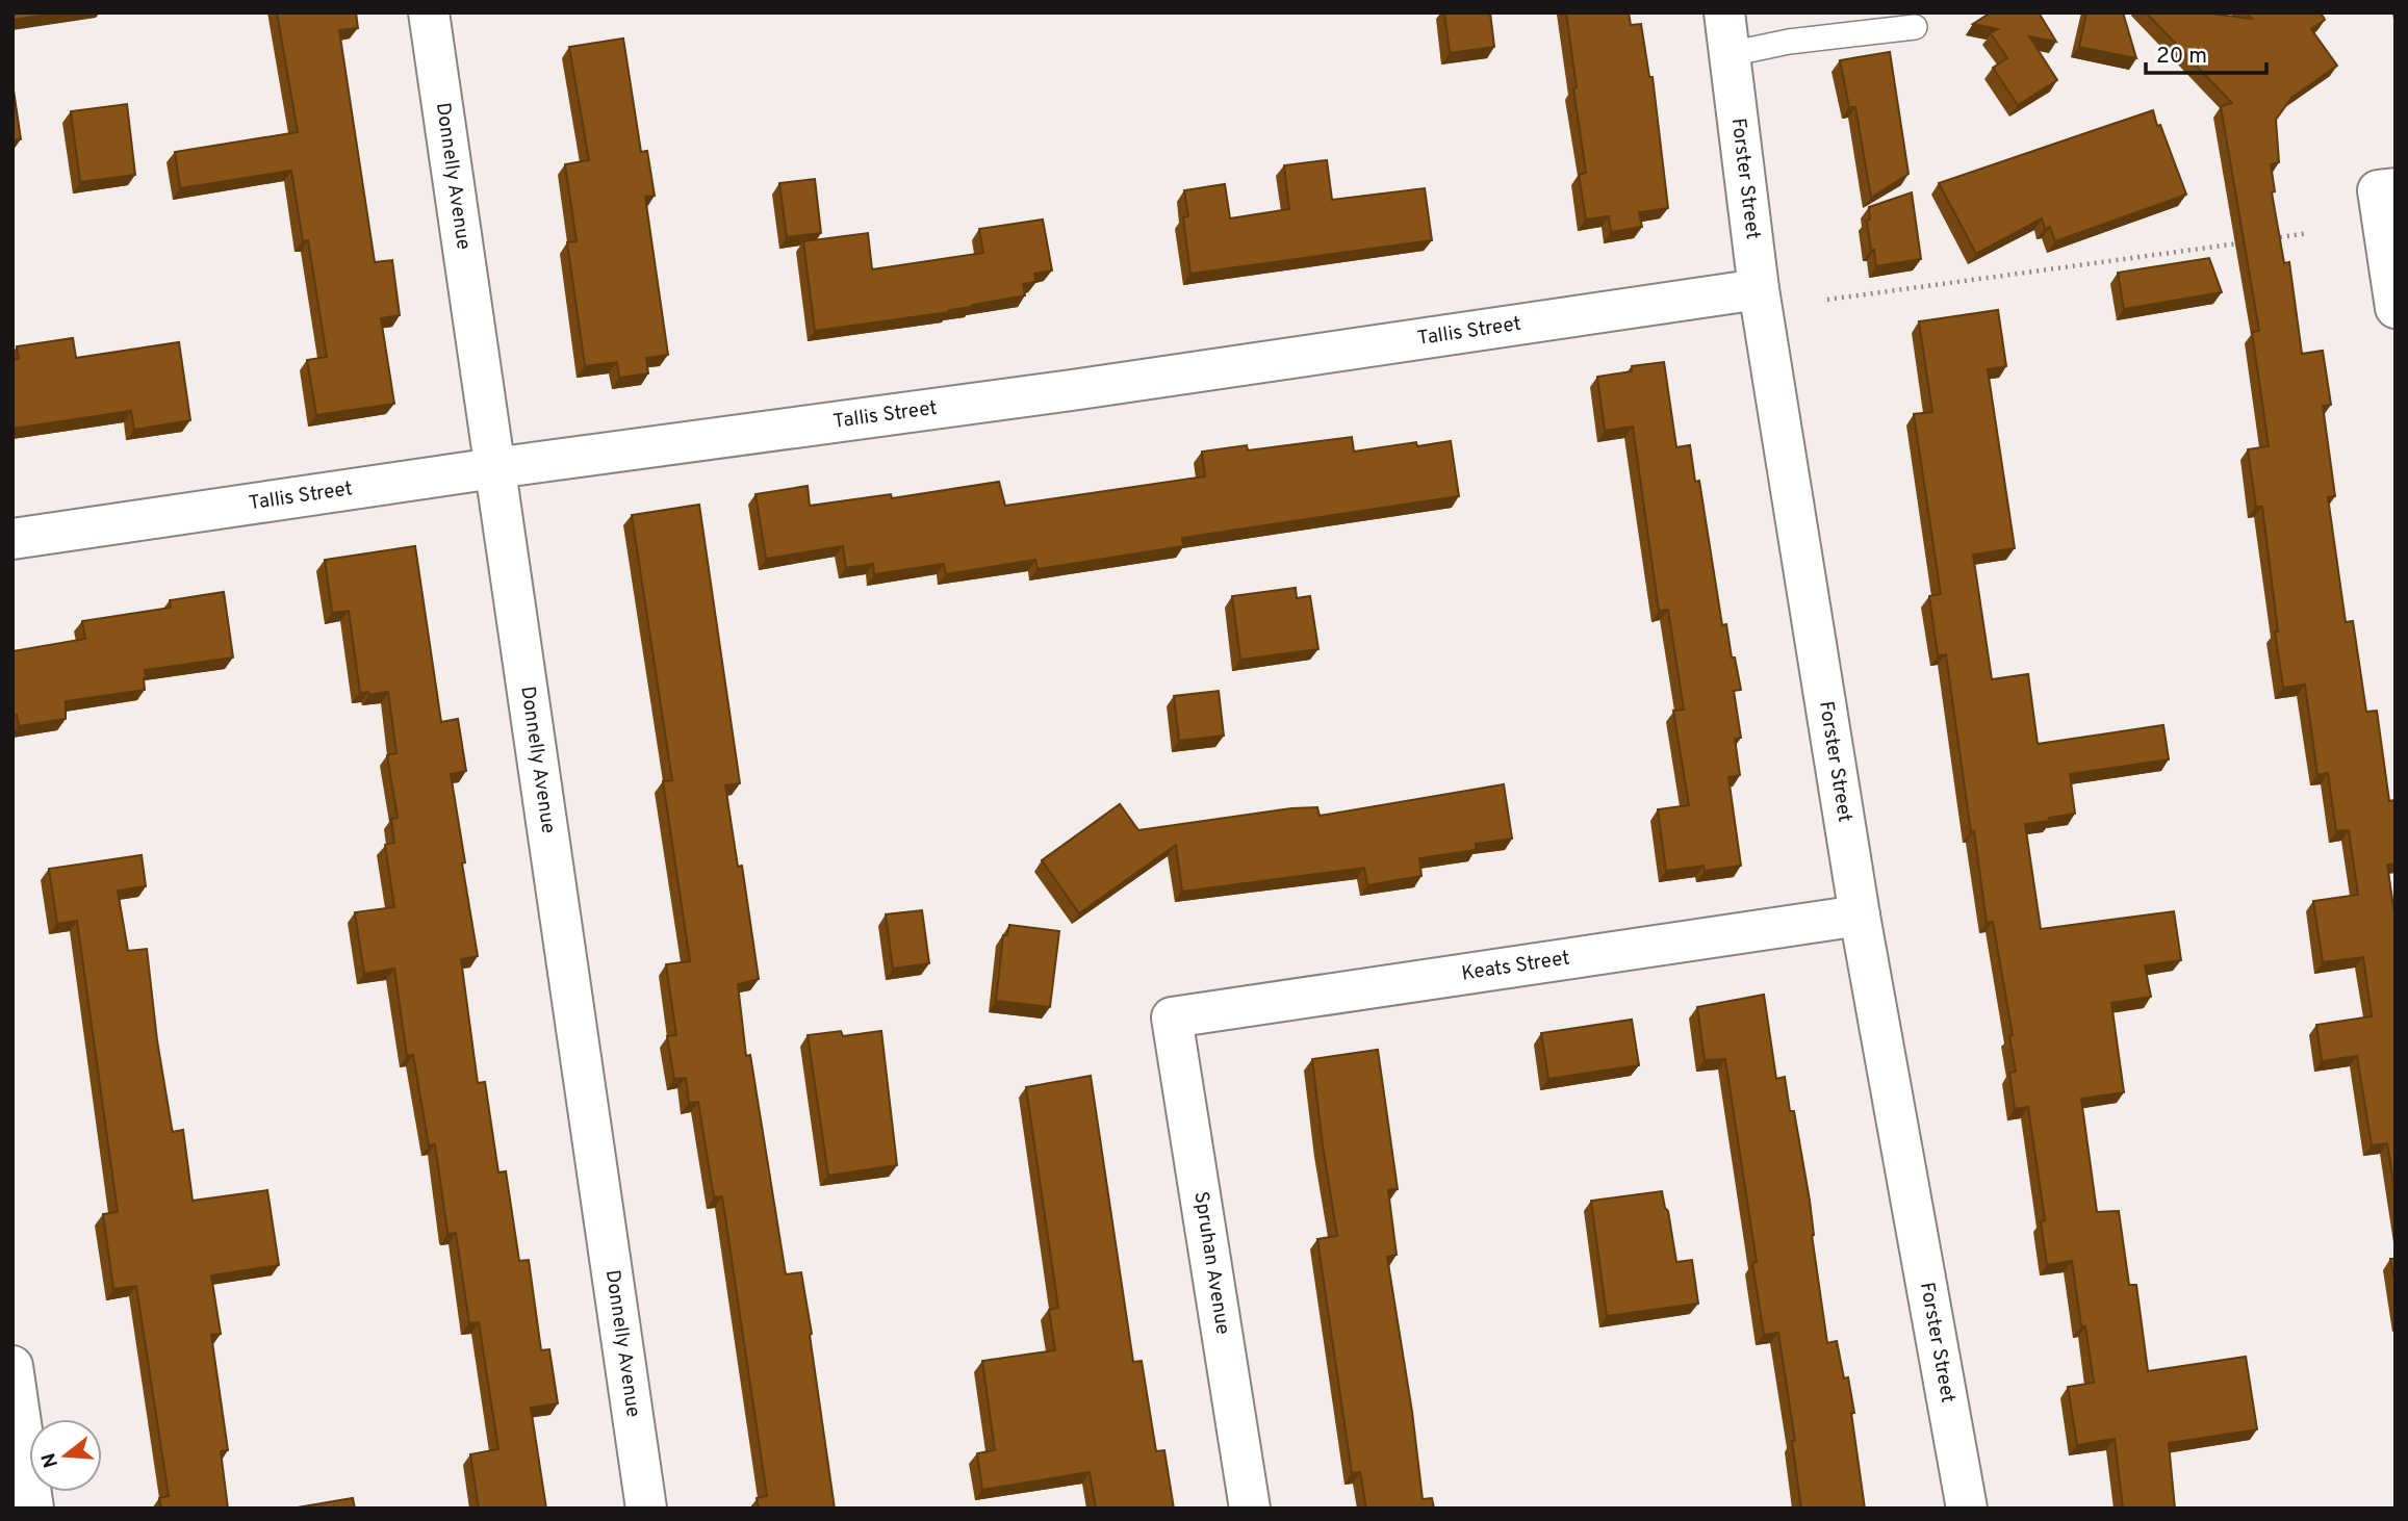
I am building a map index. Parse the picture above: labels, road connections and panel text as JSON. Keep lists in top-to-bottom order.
{
  "streets": {
    "street": [
      "Donnelly Avenue",
      "Forster Street",
      "Tallis Street",
      "Keats Street",
      "Spruhan Avenue"
    ]
  },
  "crossings": [
    ["Donnelly Avenue", "Tallis Street"],
    ["Forster Street", "Tallis Street"],
    ["Forster Street", "Keats Street"],
    ["Keats Street", "Spruhan Avenue"]
  ],
  "scale_bar": "20 m",
  "north": "left"
}
